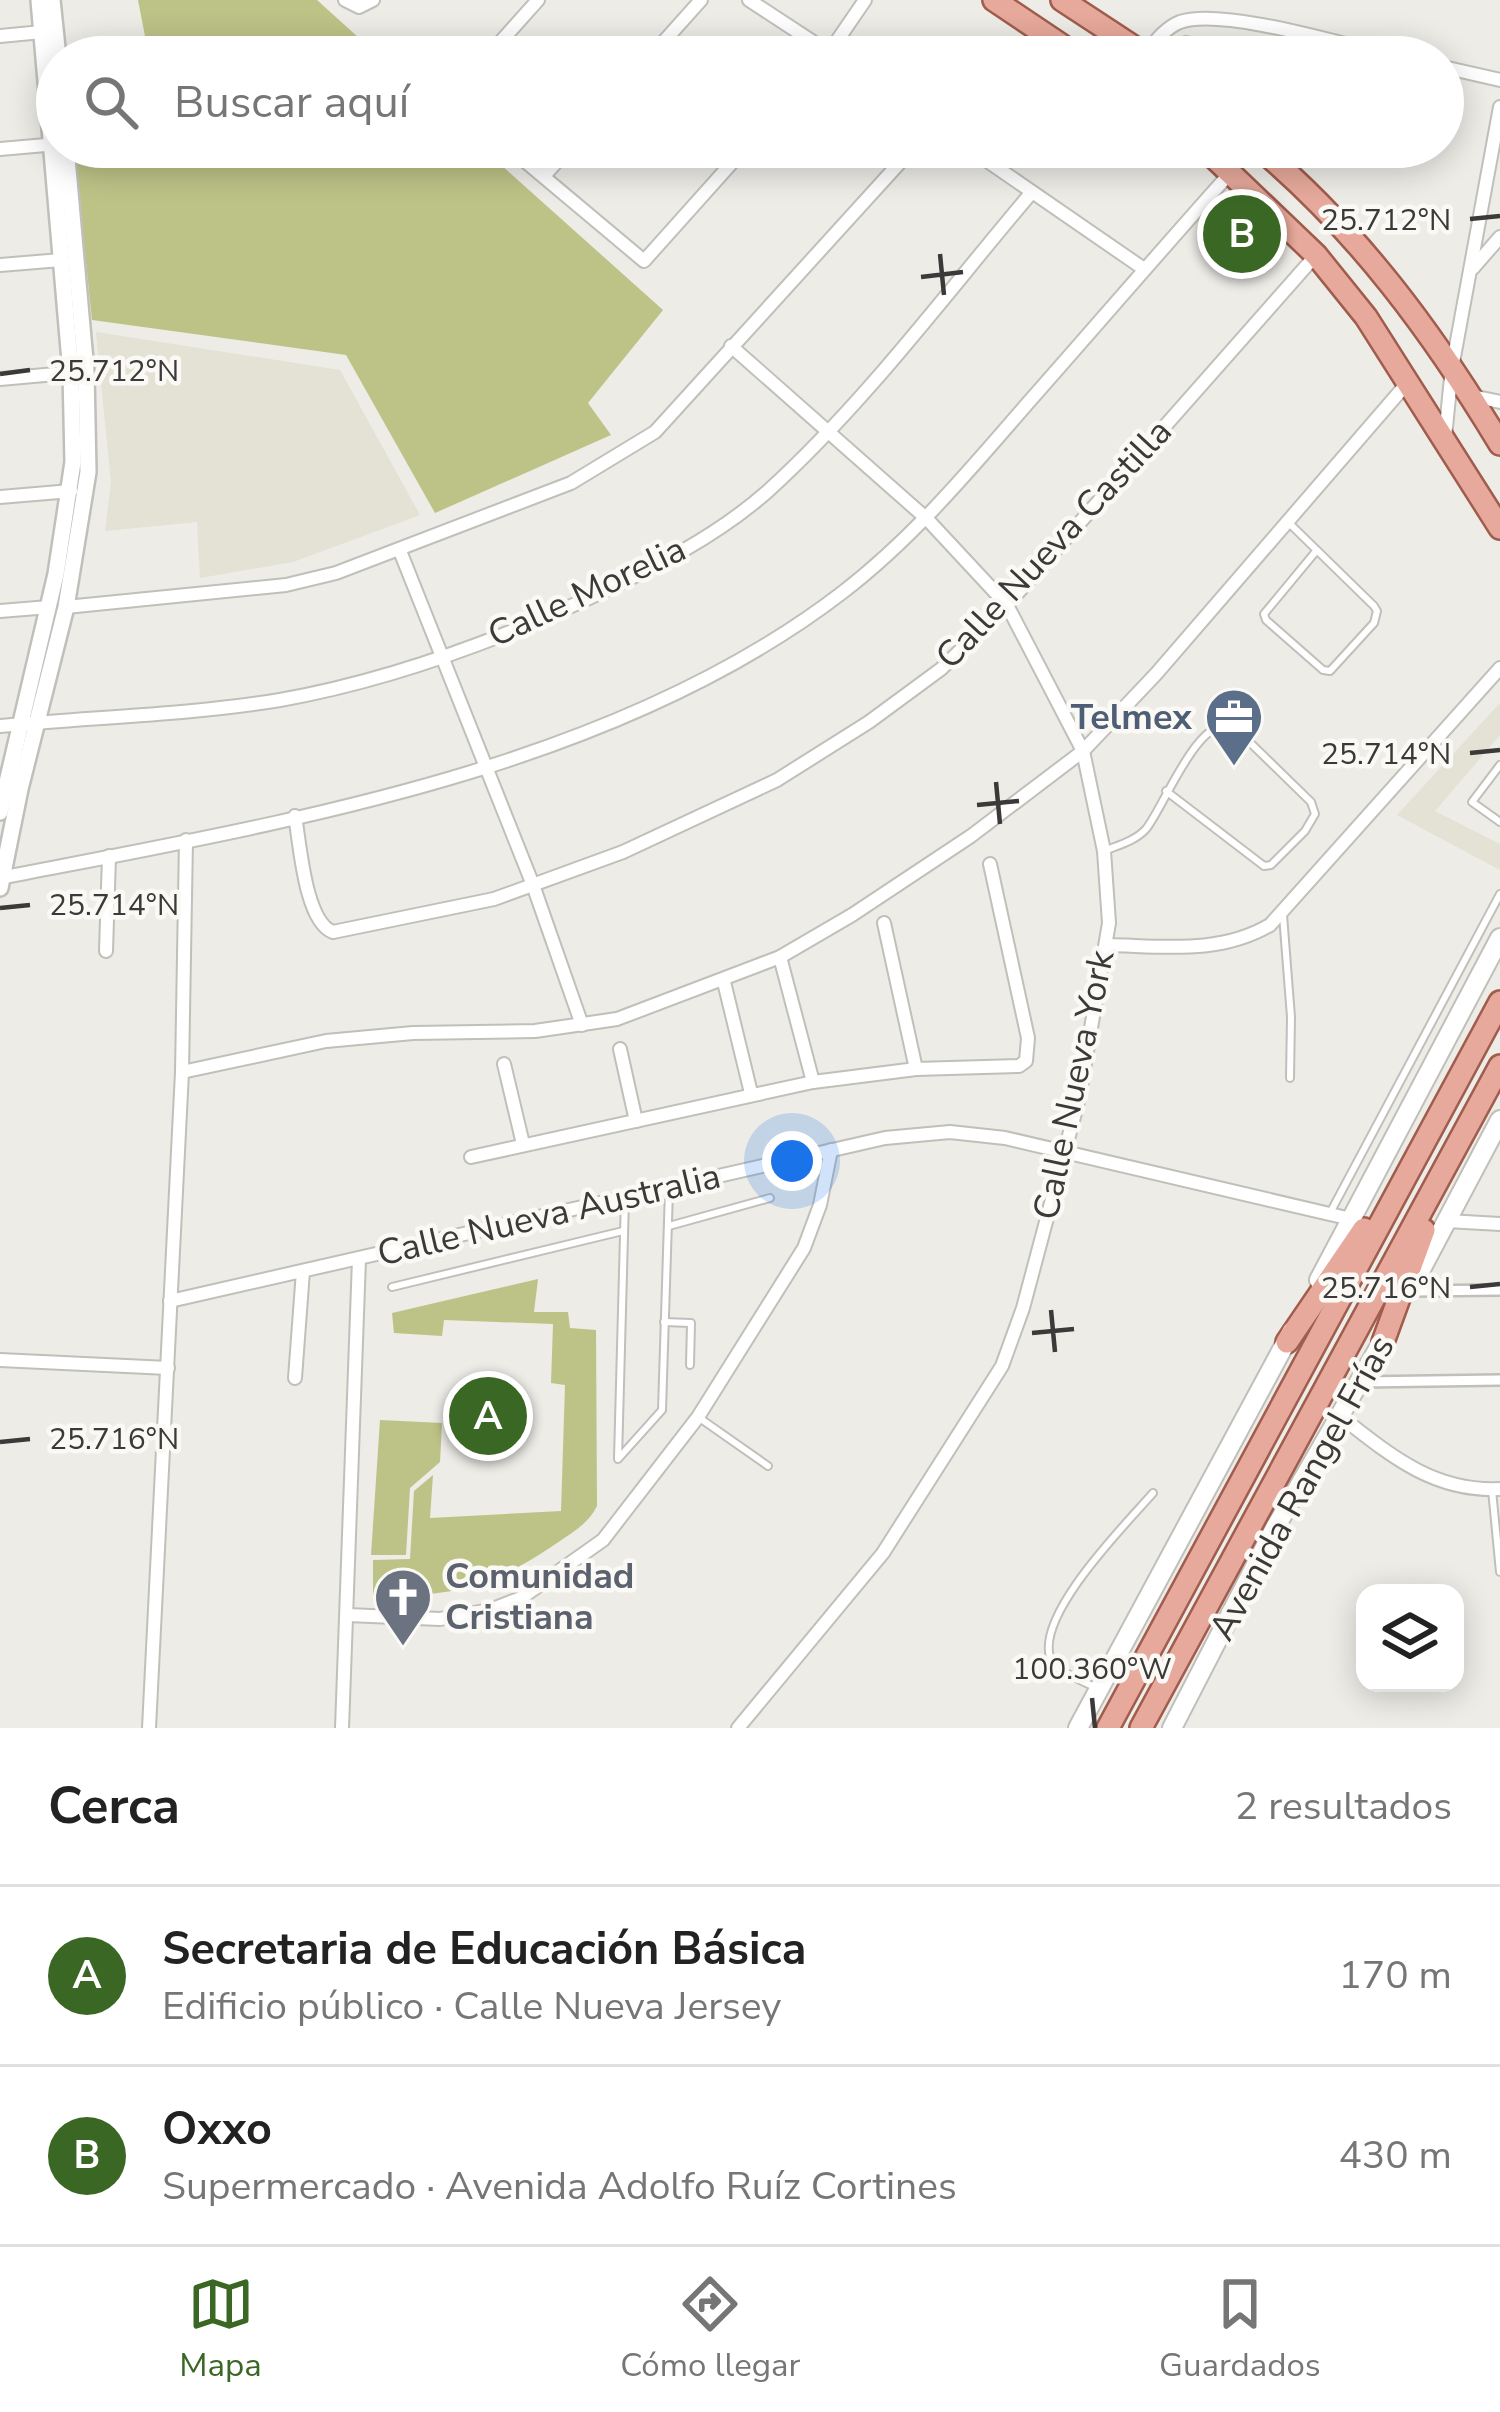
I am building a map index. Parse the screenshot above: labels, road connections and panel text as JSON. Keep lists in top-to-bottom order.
{
  "streets": {
    "main road": ["Avenida Rangel Frías"],
    "street": [
      "Calle Nueva Castilla",
      "Calle Morelia",
      "Calle Nueva York",
      "Calle Nueva Australia"
    ]
  },
  "crossings": [
    ["Calle Nueva Castilla", "Calle Nueva York"],
    ["Calle Morelia", "Calle Nueva York"],
    ["Calle Nueva York", "Calle Nueva Australia"]
  ],
  "places": {
    "office": ["Telmex"],
    "church": ["Comunidad Cristiana"]
  },
  "page": {
    "search": "Buscar aquí",
    "pins": ["B", "A"],
    "heading": ["Cerca", "2 resultados"],
    "list": [
      {
        "mark": "A",
        "name": "Secretaria de Educación Básica",
        "note": "Edificio público · Calle Nueva Jersey",
        "value": "170 m"
      },
      {
        "mark": "B",
        "name": "Oxxo",
        "note": "Supermercado · Avenida Adolfo Ruíz Cortines",
        "value": "430 m"
      }
    ],
    "nav": ["Mapa", "Cómo llegar", "Guardados"]
  },
  "coordinates": [
    "25.712°N",
    "25.714°N",
    "25.716°N",
    "100.360°W"
  ]
}
